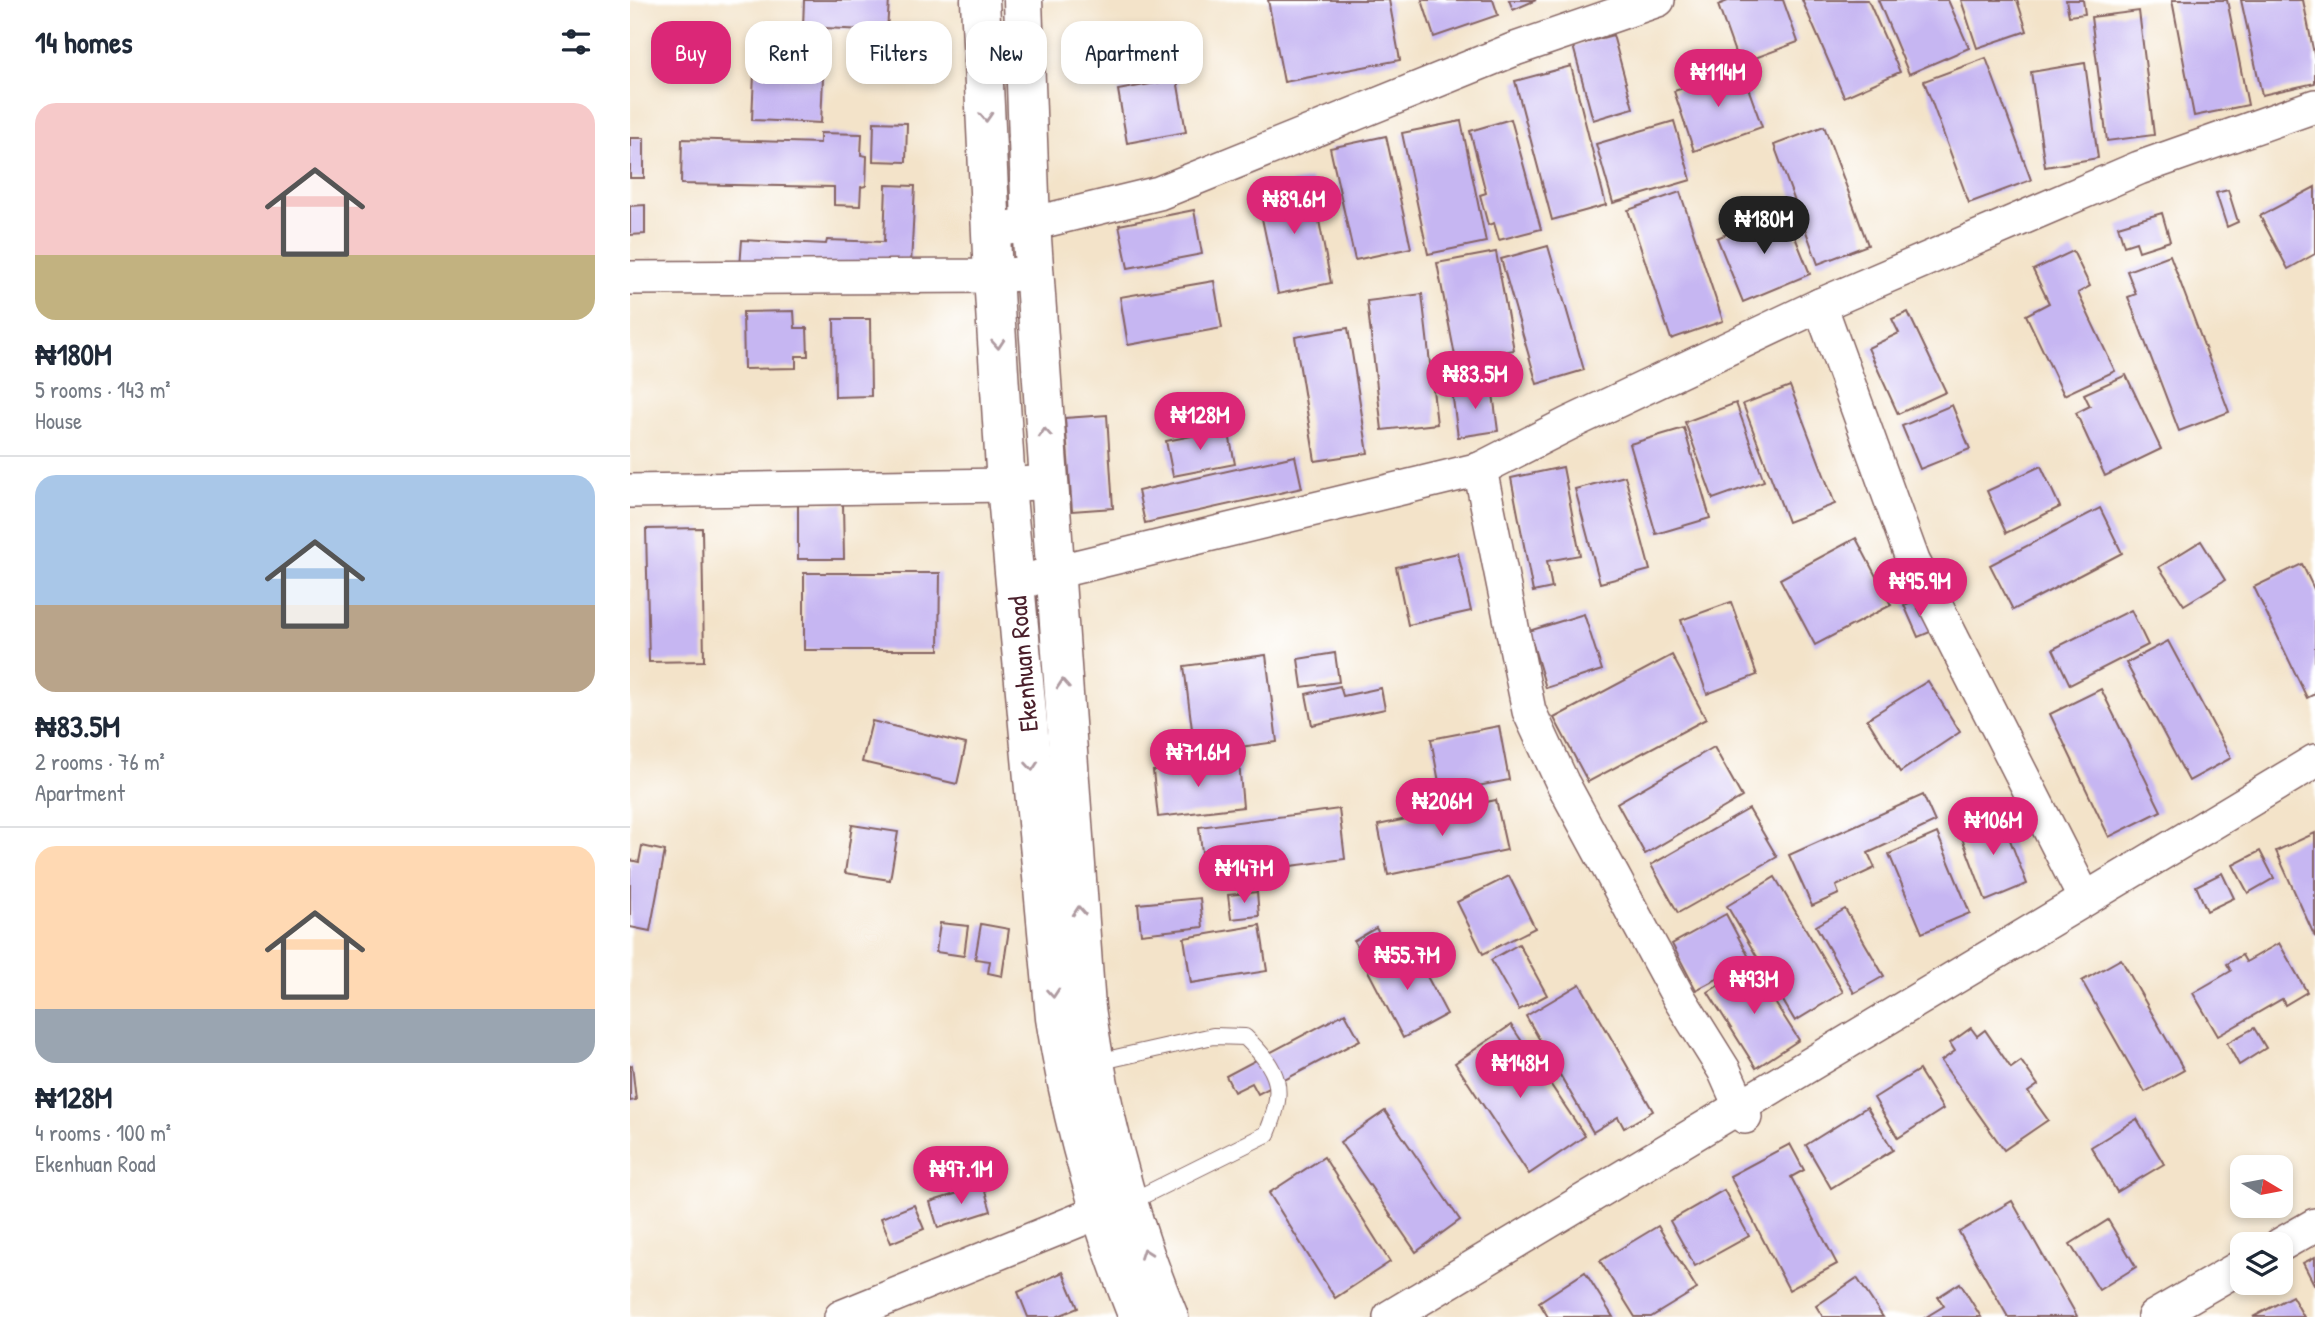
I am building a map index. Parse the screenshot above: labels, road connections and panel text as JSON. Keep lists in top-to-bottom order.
{
  "streets": {
    "main road": ["Ekenhuan Road"]
  },
  "north": "right",
  "page": {
    "heading": "14 homes",
    "chip": [
      "Buy",
      "Rent",
      "Filters",
      "New",
      "Apartment"
    ],
    "price": [
      "₦114M",
      "₦89.6M",
      "₦180M",
      "₦83.5M",
      "₦128M",
      "₦95.9M",
      "₦71.6M",
      "₦206M",
      "₦106M",
      "₦147M",
      "₦55.7M",
      "₦93M",
      "₦148M",
      "₦97.1M"
    ],
    "list": [
      {
        "name": "₦180M",
        "note": "5 rooms · 143 m² · House"
      },
      {
        "name": "₦83.5M",
        "note": "2 rooms · 76 m² · Apartment"
      },
      {
        "name": "₦128M",
        "note": "4 rooms · 100 m² · Ekenhuan Road"
      }
    ]
  }
}
